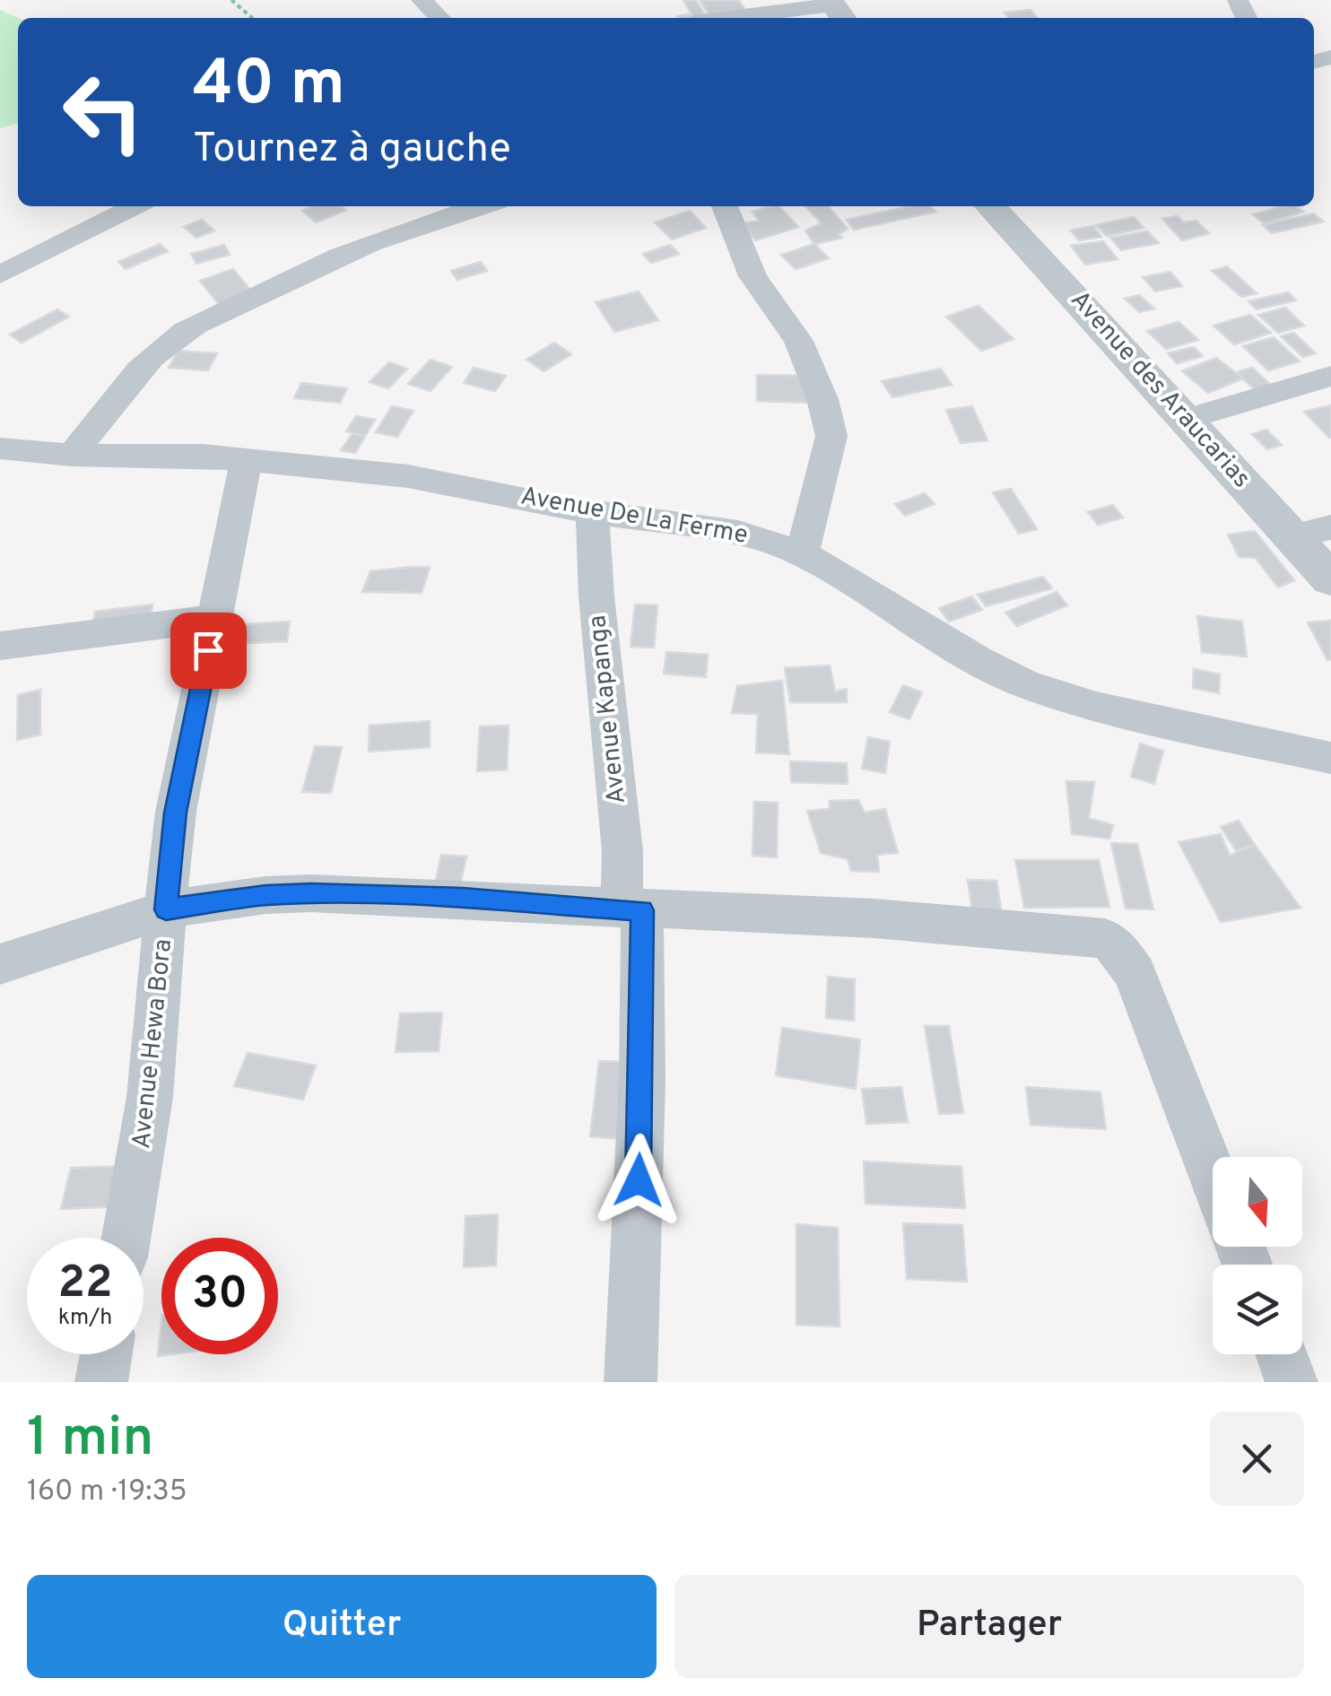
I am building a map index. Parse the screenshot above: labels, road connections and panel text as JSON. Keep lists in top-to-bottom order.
{
  "streets": {
    "street": [
      "Avenue des Araucarias",
      "Avenue De La Ferme",
      "Avenue Kapanga",
      "Avenue Hewa Bora"
    ]
  },
  "crossings": [
    ["Avenue De La Ferme", "Avenue Kapanga"],
    ["Avenue De La Ferme", "Avenue Hewa Bora"]
  ],
  "north": "bottom",
  "page": {
    "turn": ["40 m", "Tournez à gauche"],
    "speed": "22 km/h",
    "limit": "30",
    "heading": ["1 min", "160 m · 19:35"],
    "buttons": ["Quitter", "Partager"]
  }
}
